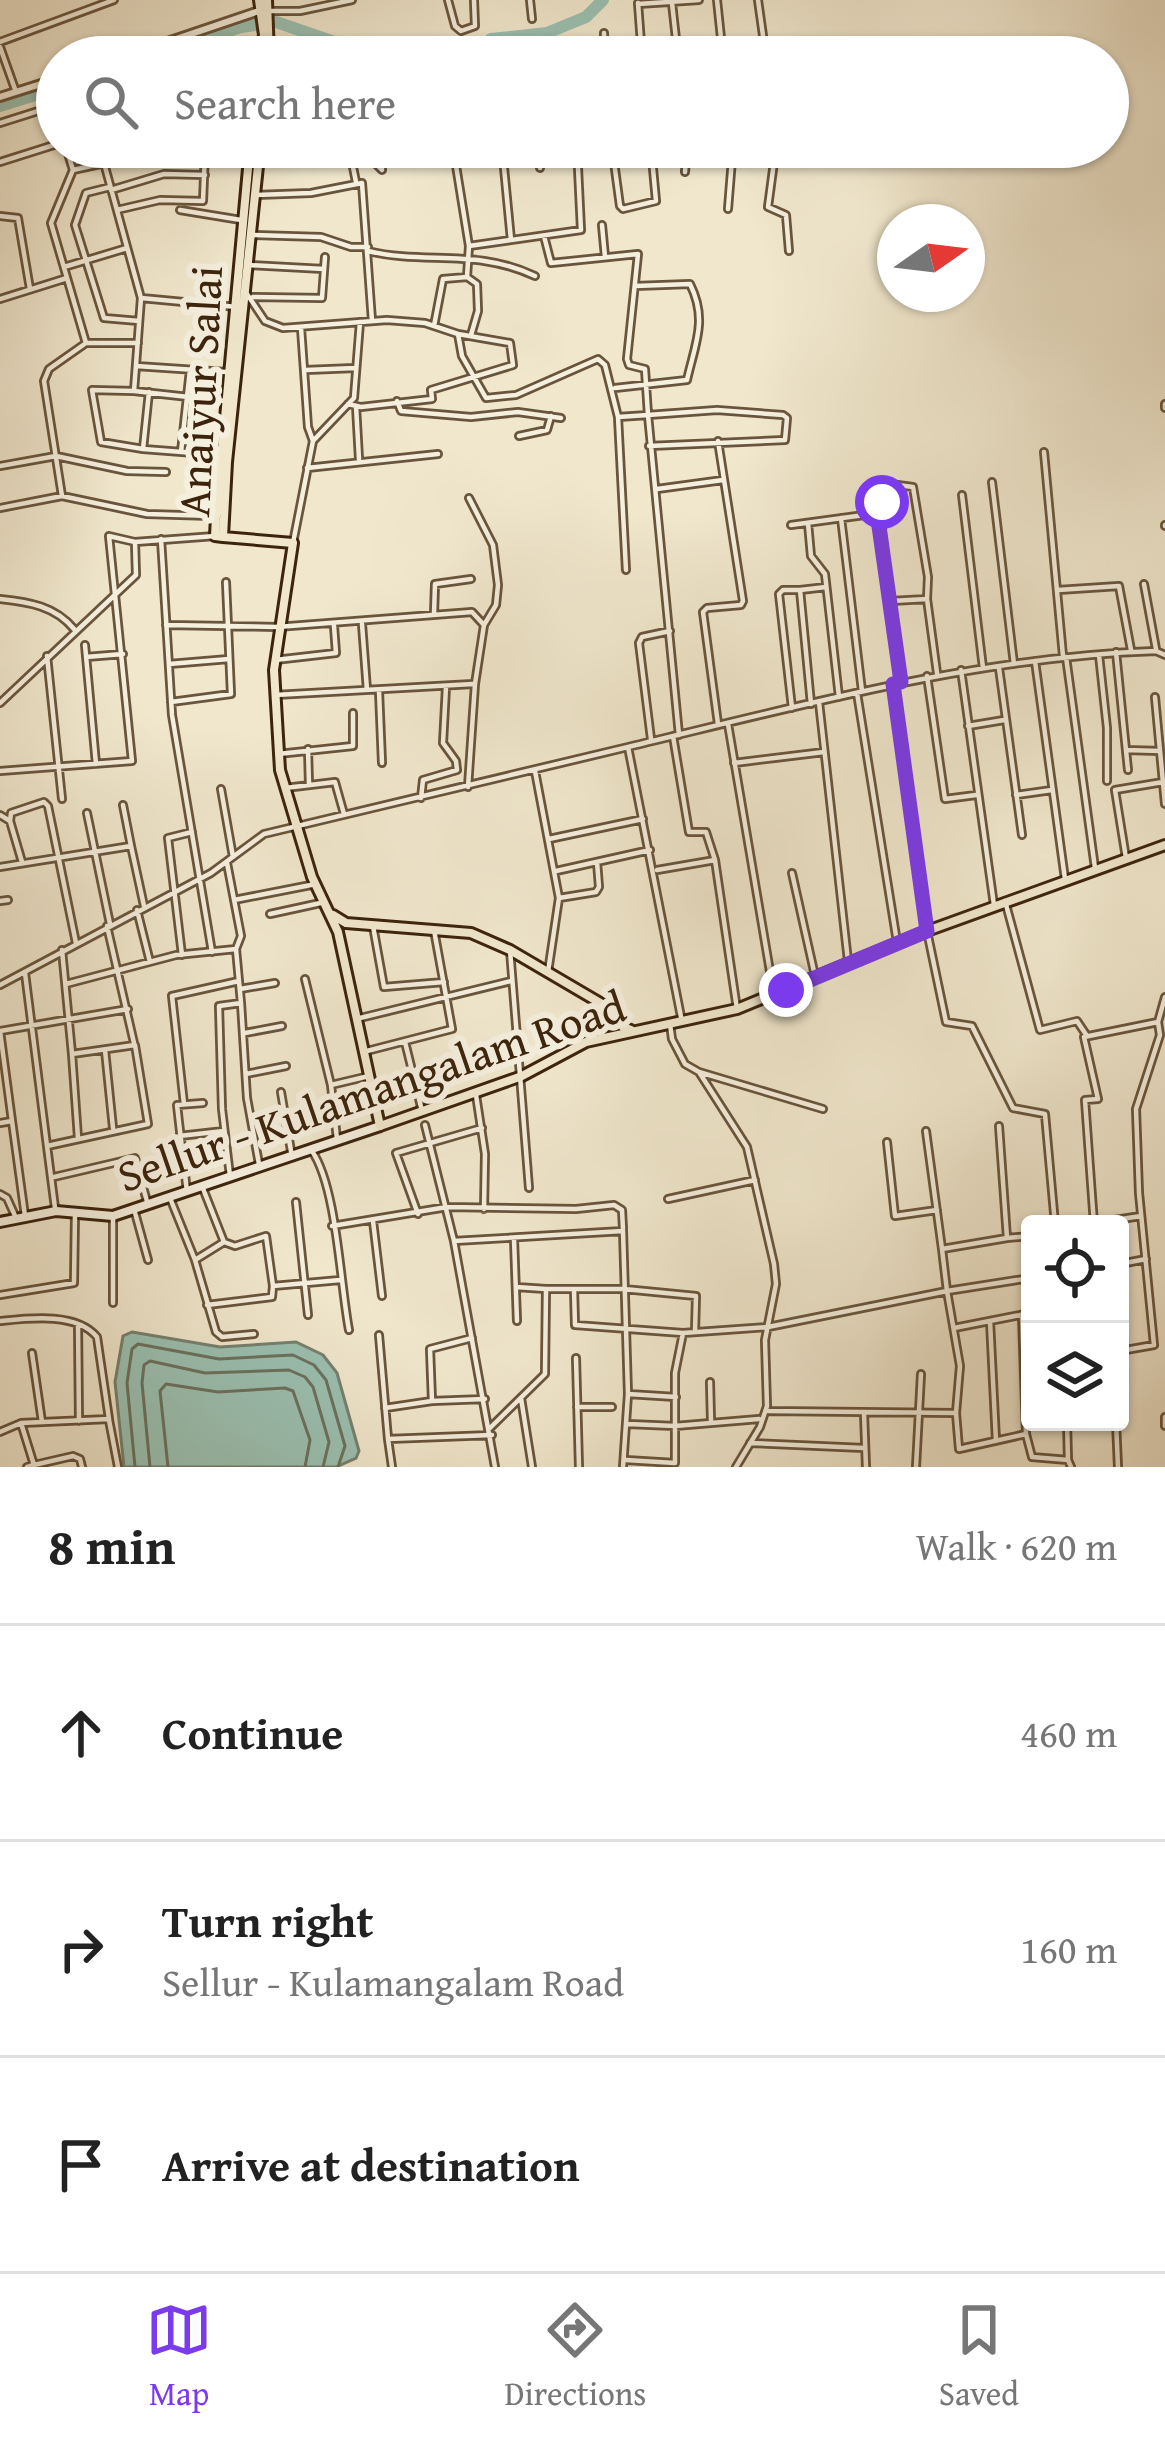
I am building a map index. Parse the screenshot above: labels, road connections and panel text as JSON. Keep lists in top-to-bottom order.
{
  "streets": {
    "main road": ["Anaiyur Salai", "Sellur - Kulamangalam Road"]
  },
  "north": "right",
  "page": {
    "search": "Search here",
    "heading": ["8 min", "Walk · 620 m"],
    "list": [
      ["Continue", "460 m"],
      ["Turn right", "Sellur - Kulamangalam Road", "160 m"],
      "Arrive at destination"
    ],
    "nav": ["Map", "Directions", "Saved"]
  }
}
